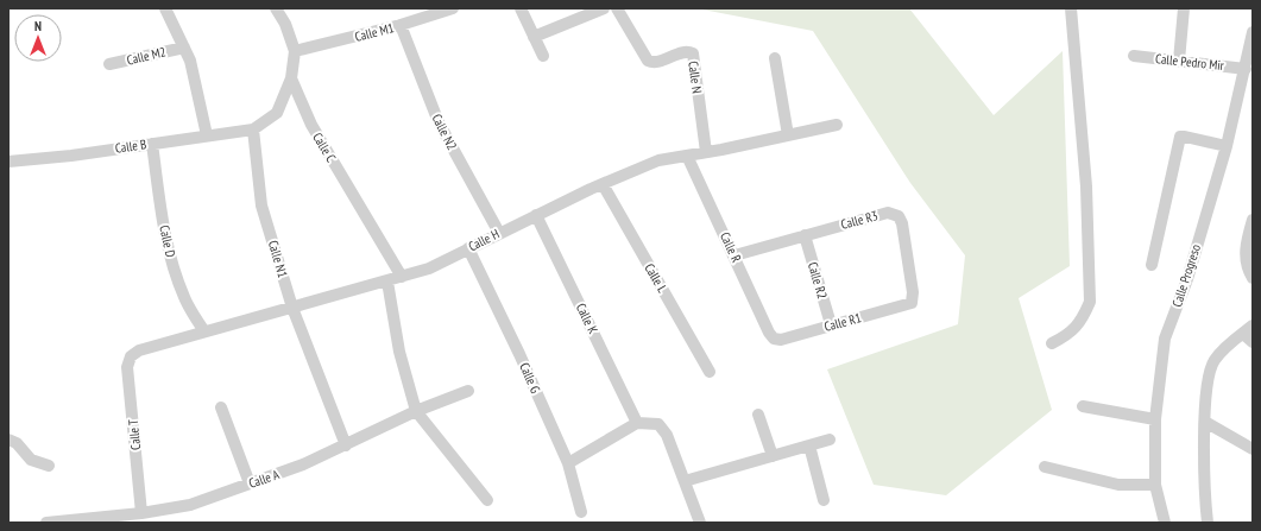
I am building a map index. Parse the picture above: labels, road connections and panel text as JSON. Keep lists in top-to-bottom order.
{
  "streets": {
    "street": [
      "Calle M1",
      "Calle M2",
      "Calle Pedro Mir",
      "Calle N",
      "Calle N2",
      "Calle B",
      "Calle C",
      "Calle R3",
      "Calle H",
      "Calle D",
      "Calle R",
      "Calle N1",
      "Calle Progreso",
      "Calle L",
      "Calle R2",
      "Calle K",
      "Calle R1",
      "Calle G",
      "Calle T",
      "Calle A"
    ]
  },
  "crossings": [
    ["Calle M1", "Calle N2"],
    ["Calle Pedro Mir", "Calle Progreso"],
    ["Calle N", "Calle H"],
    ["Calle N2", "Calle H"],
    ["Calle B", "Calle D"],
    ["Calle B", "Calle N1"],
    ["Calle C", "Calle H"],
    ["Calle R3", "Calle R"],
    ["Calle R3", "Calle R2"],
    ["Calle R3", "Calle R1"],
    ["Calle H", "Calle D"],
    ["Calle H", "Calle R"],
    ["Calle H", "Calle N1"],
    ["Calle H", "Calle L"],
    ["Calle H", "Calle K"],
    ["Calle H", "Calle G"],
    ["Calle H", "Calle T"],
    ["Calle R", "Calle R1"],
    ["Calle N1", "Calle A"],
    ["Calle R2", "Calle R1"],
    ["Calle T", "Calle A"]
  ],
  "north": "top"
}
